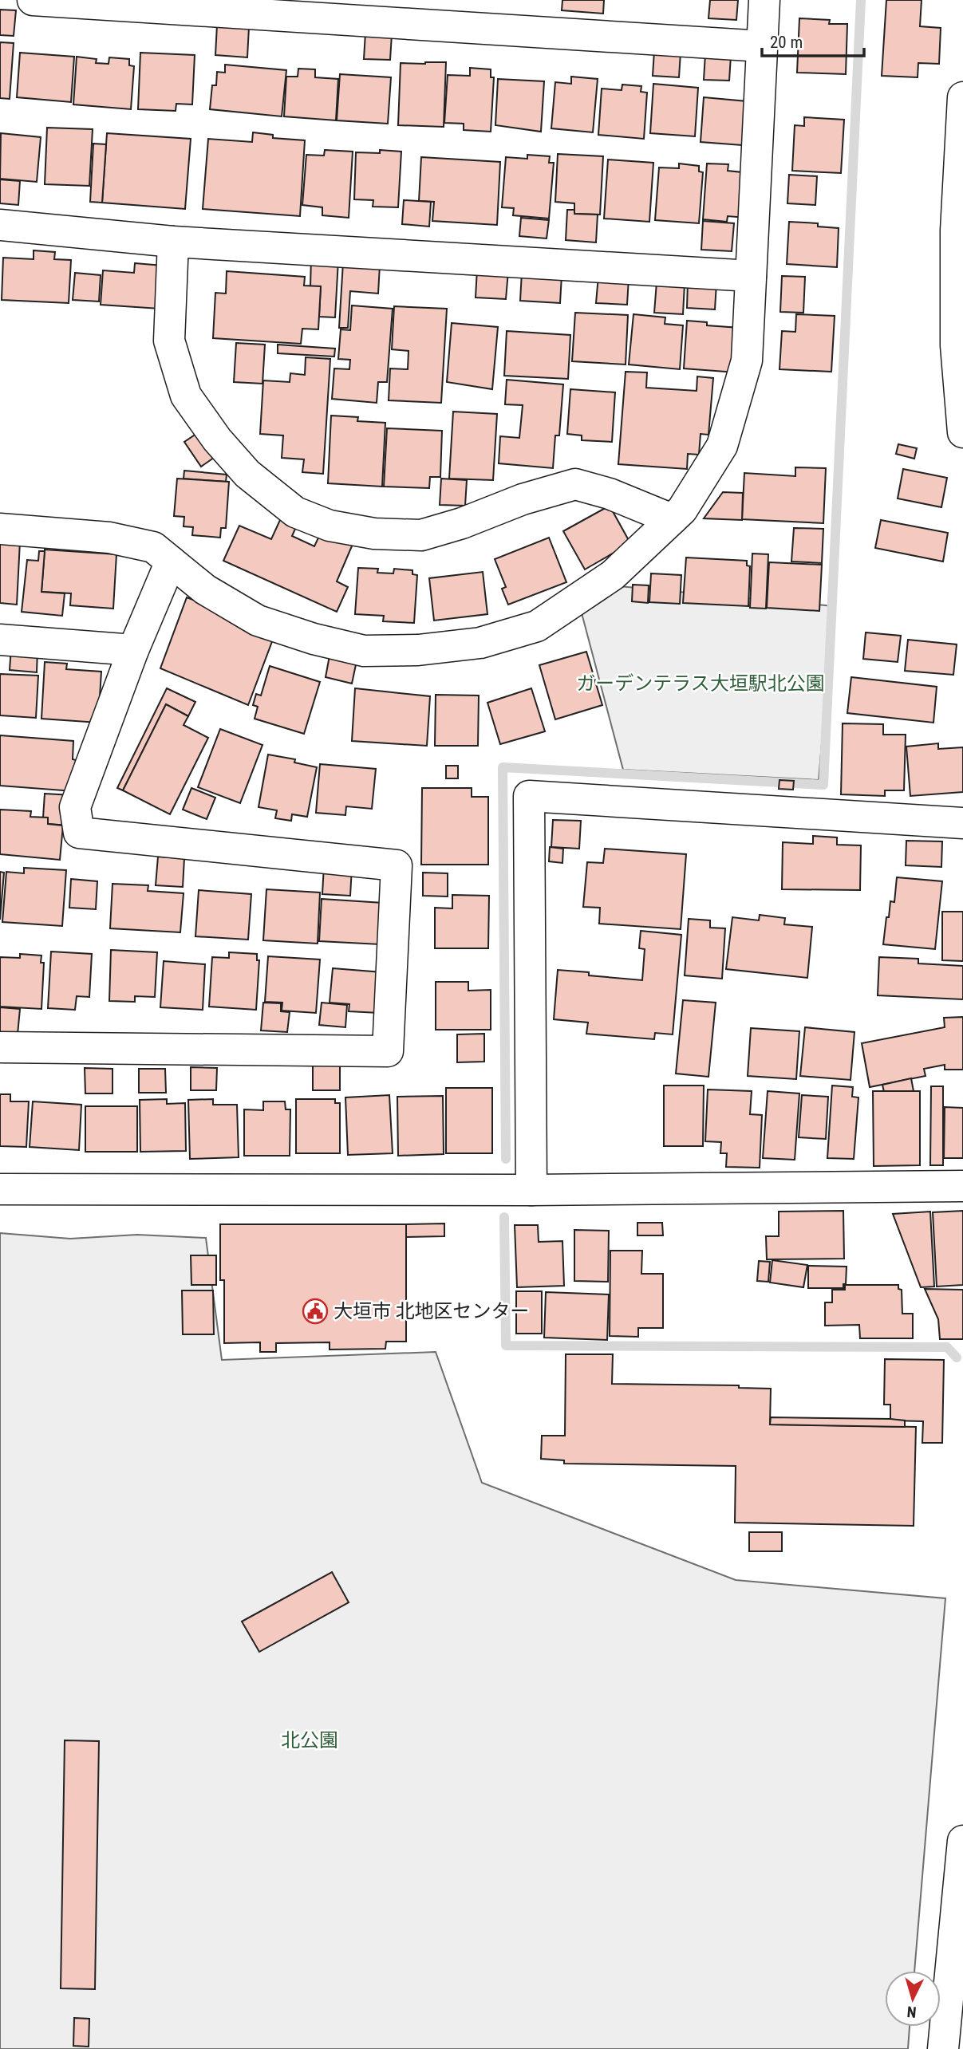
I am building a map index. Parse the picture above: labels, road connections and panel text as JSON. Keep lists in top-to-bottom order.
{
  "parks": ["ガーデンテラス大垣駅北公園", "北公園"],
  "places": {
    "public building": ["大垣市 北地区センター"]
  },
  "scale_bar": "20 m",
  "north": "bottom"
}
